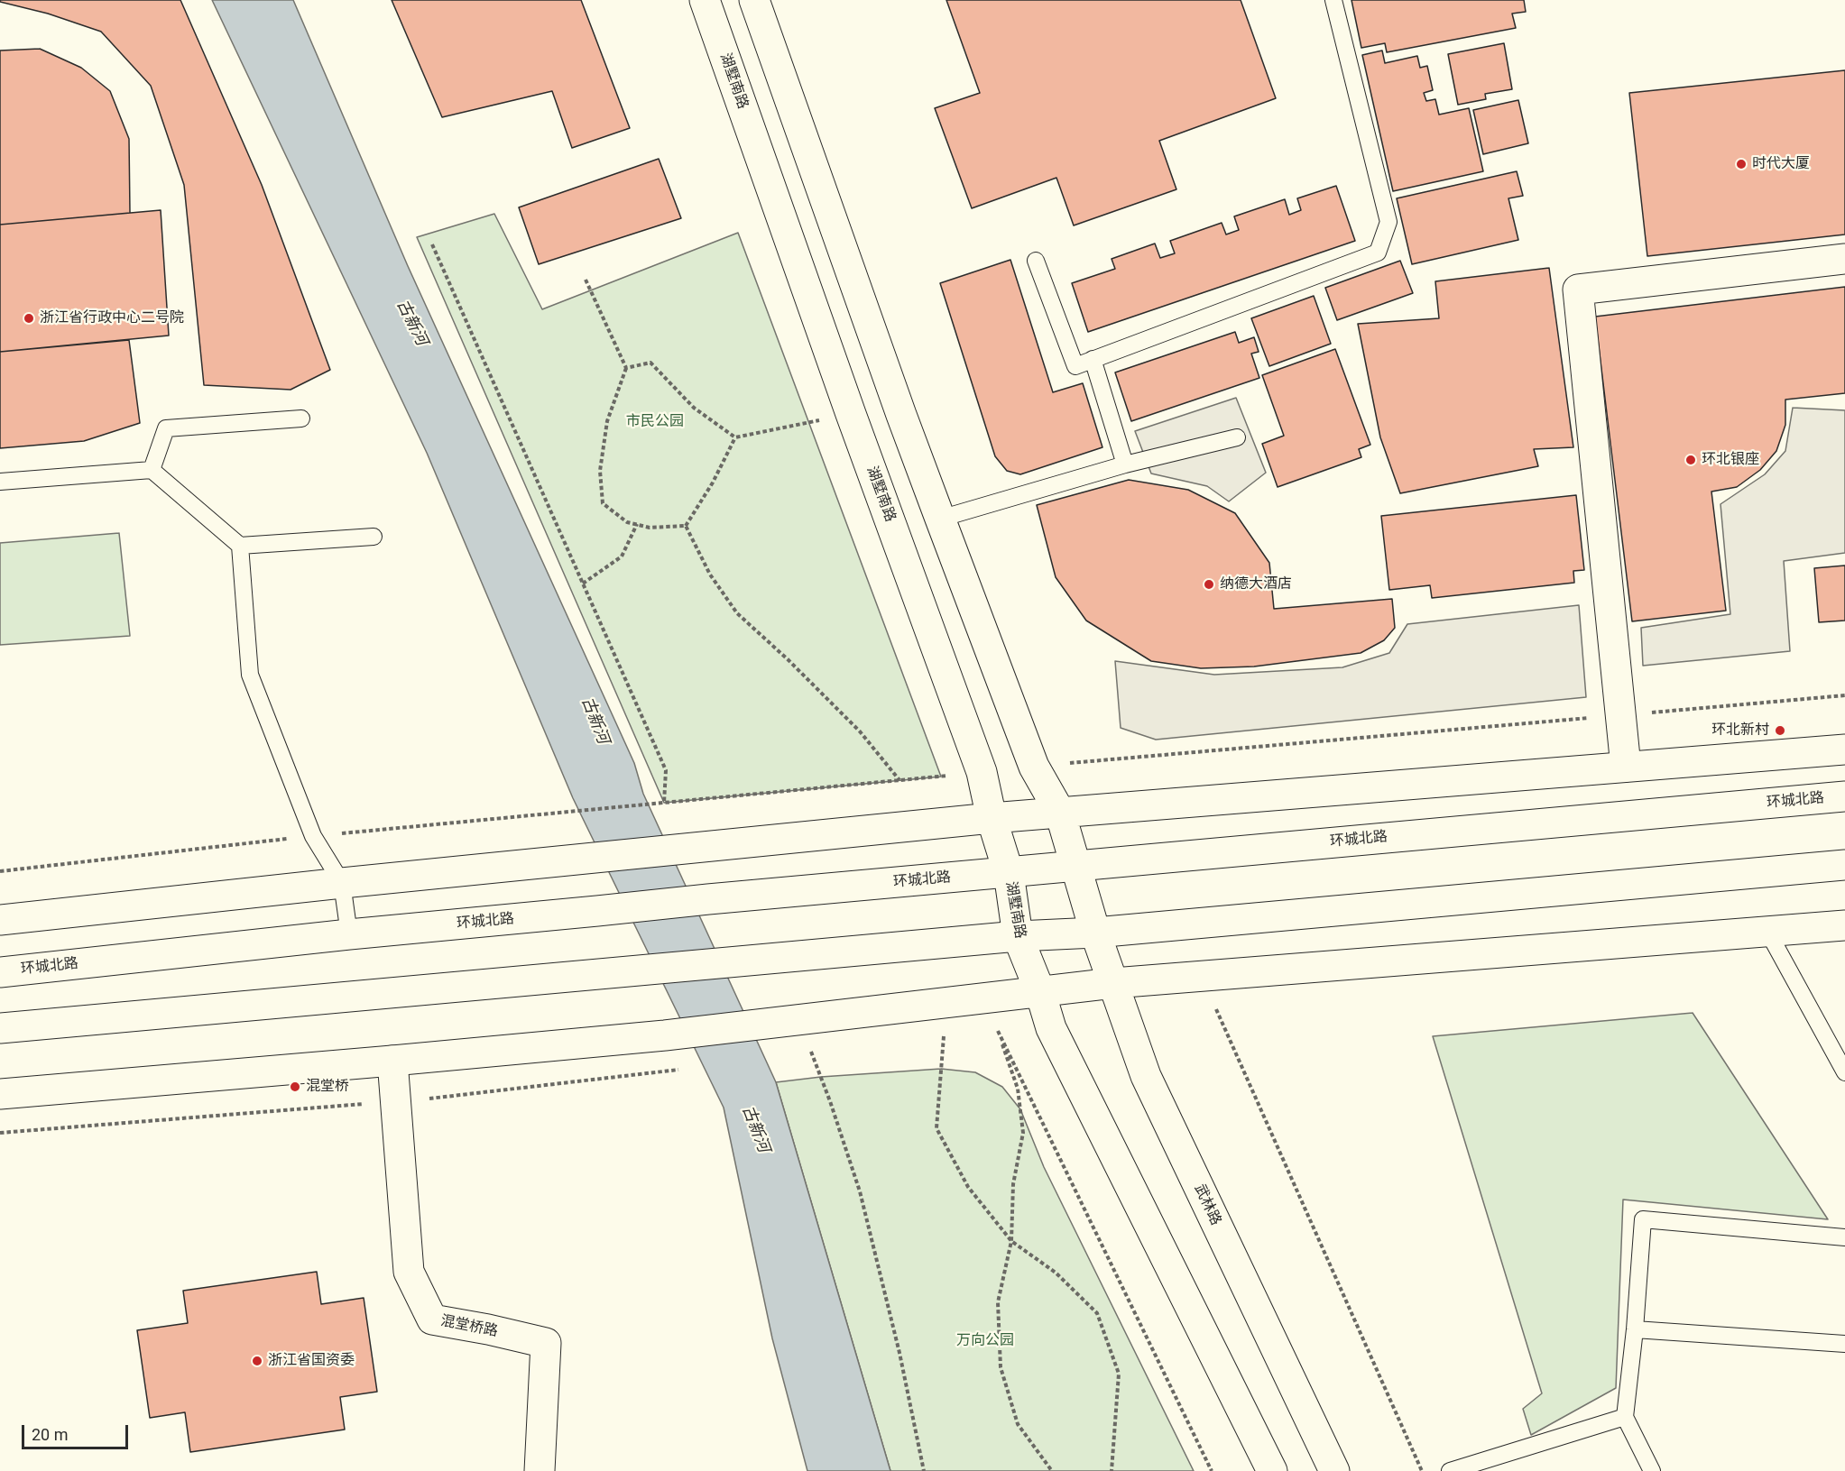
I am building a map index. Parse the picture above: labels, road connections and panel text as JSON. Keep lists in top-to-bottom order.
{
  "streets": {
    "main road": [
      "湖墅南路",
      "环城北路",
      "武林路",
      "混堂桥路"
    ]
  },
  "crossings": [
    ["湖墅南路", "环城北路"]
  ],
  "water": ["古新河"],
  "parks": ["市民公园", "万向公园"],
  "places": [
    "时代大厦",
    "浙江省行政中心二号院",
    "环北银座",
    "纳德大酒店",
    "环北新村",
    "混堂桥",
    "浙江省国资委"
  ],
  "scale_bar": "20 m"
}
